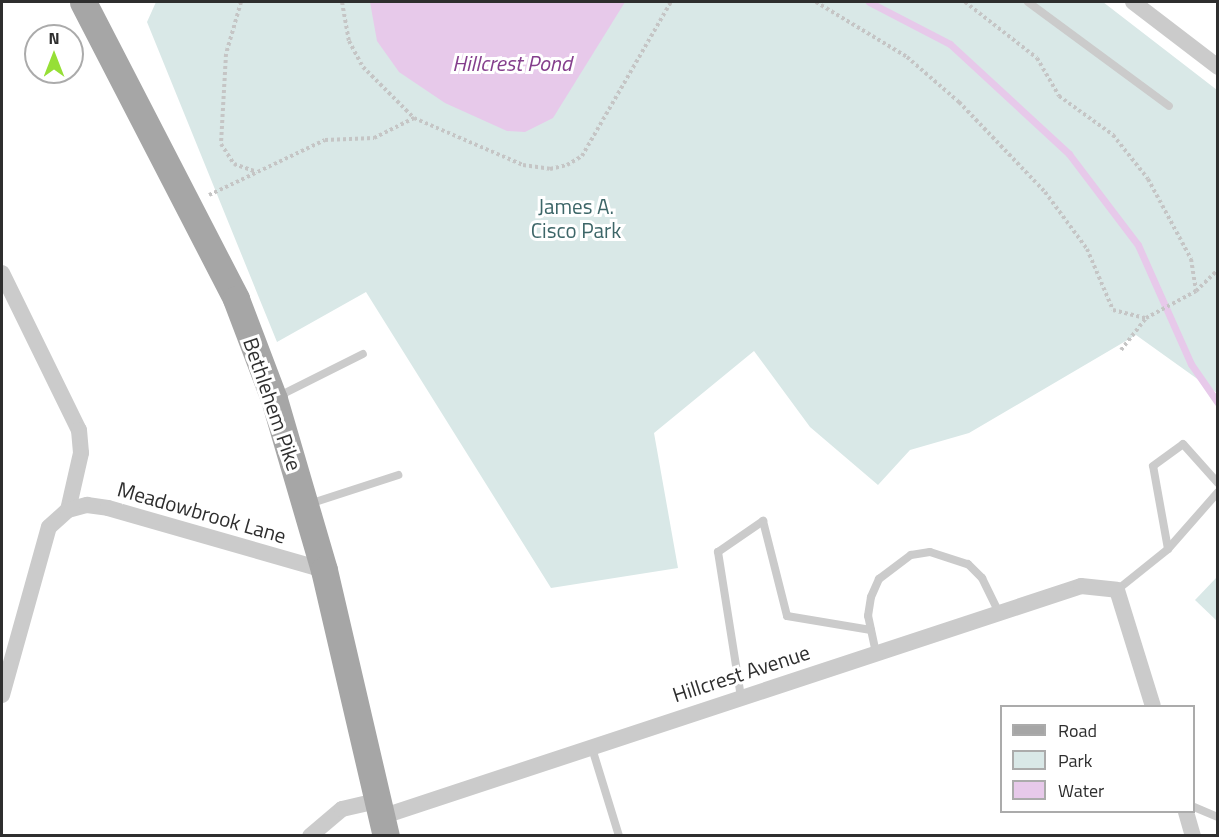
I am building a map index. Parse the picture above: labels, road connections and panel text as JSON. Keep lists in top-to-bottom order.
{
  "streets": {
    "main road": ["Bethlehem Pike"],
    "street": ["Meadowbrook Lane", "Hillcrest Avenue"]
  },
  "crossings": [
    ["Bethlehem Pike", "Meadowbrook Lane"],
    ["Bethlehem Pike", "Hillcrest Avenue"]
  ],
  "water": ["Hillcrest Pond"],
  "parks": ["James A. Cisco Park"],
  "legend": ["Road", "Park", "Water"],
  "north": "top"
}
